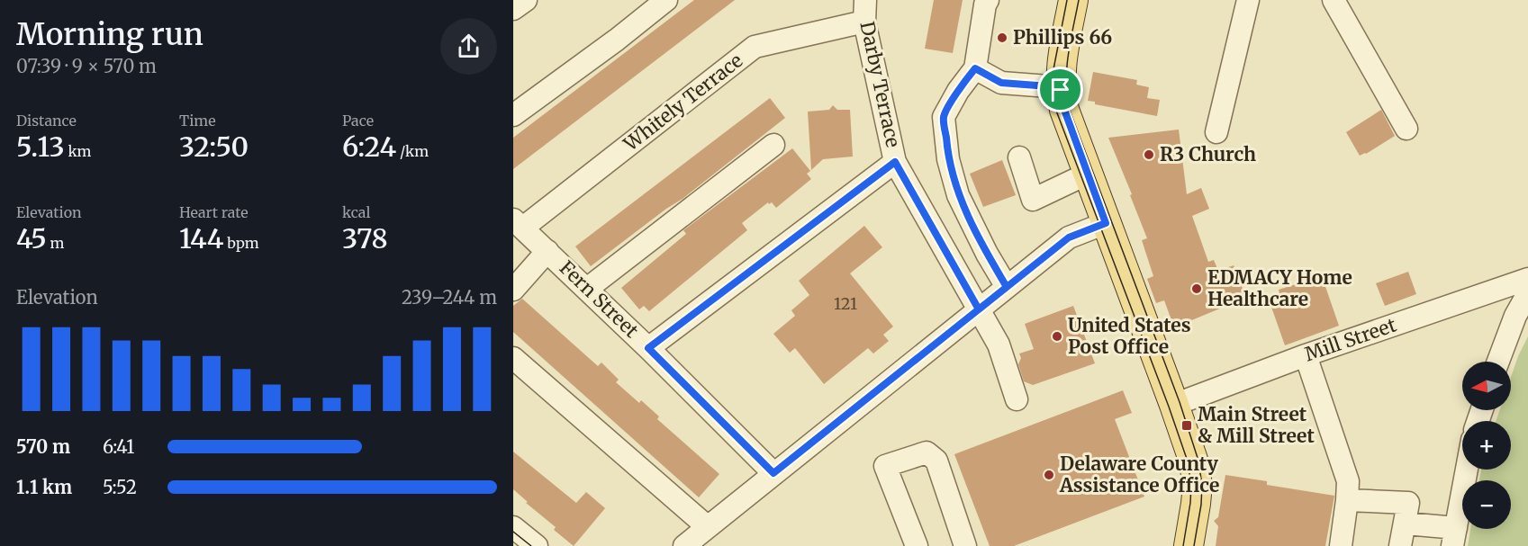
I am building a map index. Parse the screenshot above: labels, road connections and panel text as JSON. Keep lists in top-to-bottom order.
{
  "streets": {
    "street": [
      "Darby Terrace",
      "Whitely Terrace",
      "Fern Street",
      "Mill Street"
    ]
  },
  "crossings": [
    ["Darby Terrace", "Whitely Terrace"],
    ["Whitely Terrace", "Fern Street"]
  ],
  "places": {
    "other": [
      "Phillips 66",
      "R3 Church",
      "EDMACY Home Healthcare",
      "United States Post Office",
      "Delaware County Assistance Office"
    ],
    "transit": ["Main Street & Mill Street"]
  },
  "house_numbers": ["121"],
  "north": "left",
  "page": {
    "heading": ["Morning run", "07:39 · 9 × 570 m"],
    "stats": [
      ["Distance", "5.13 km"],
      ["Time", "32:50"],
      ["Pace", "6:24 /km"],
      ["Elevation", "45 m"],
      ["Heart rate", "144 bpm"],
      ["kcal", "378"]
    ],
    "chart": ["Elevation", "239–244 m"],
    "map_buttons": ["+", "−"],
    "list": [
      {
        "name": "570 m",
        "note": "6:41"
      },
      {
        "name": "1.1 km",
        "note": "5:52"
      }
    ]
  }
}
